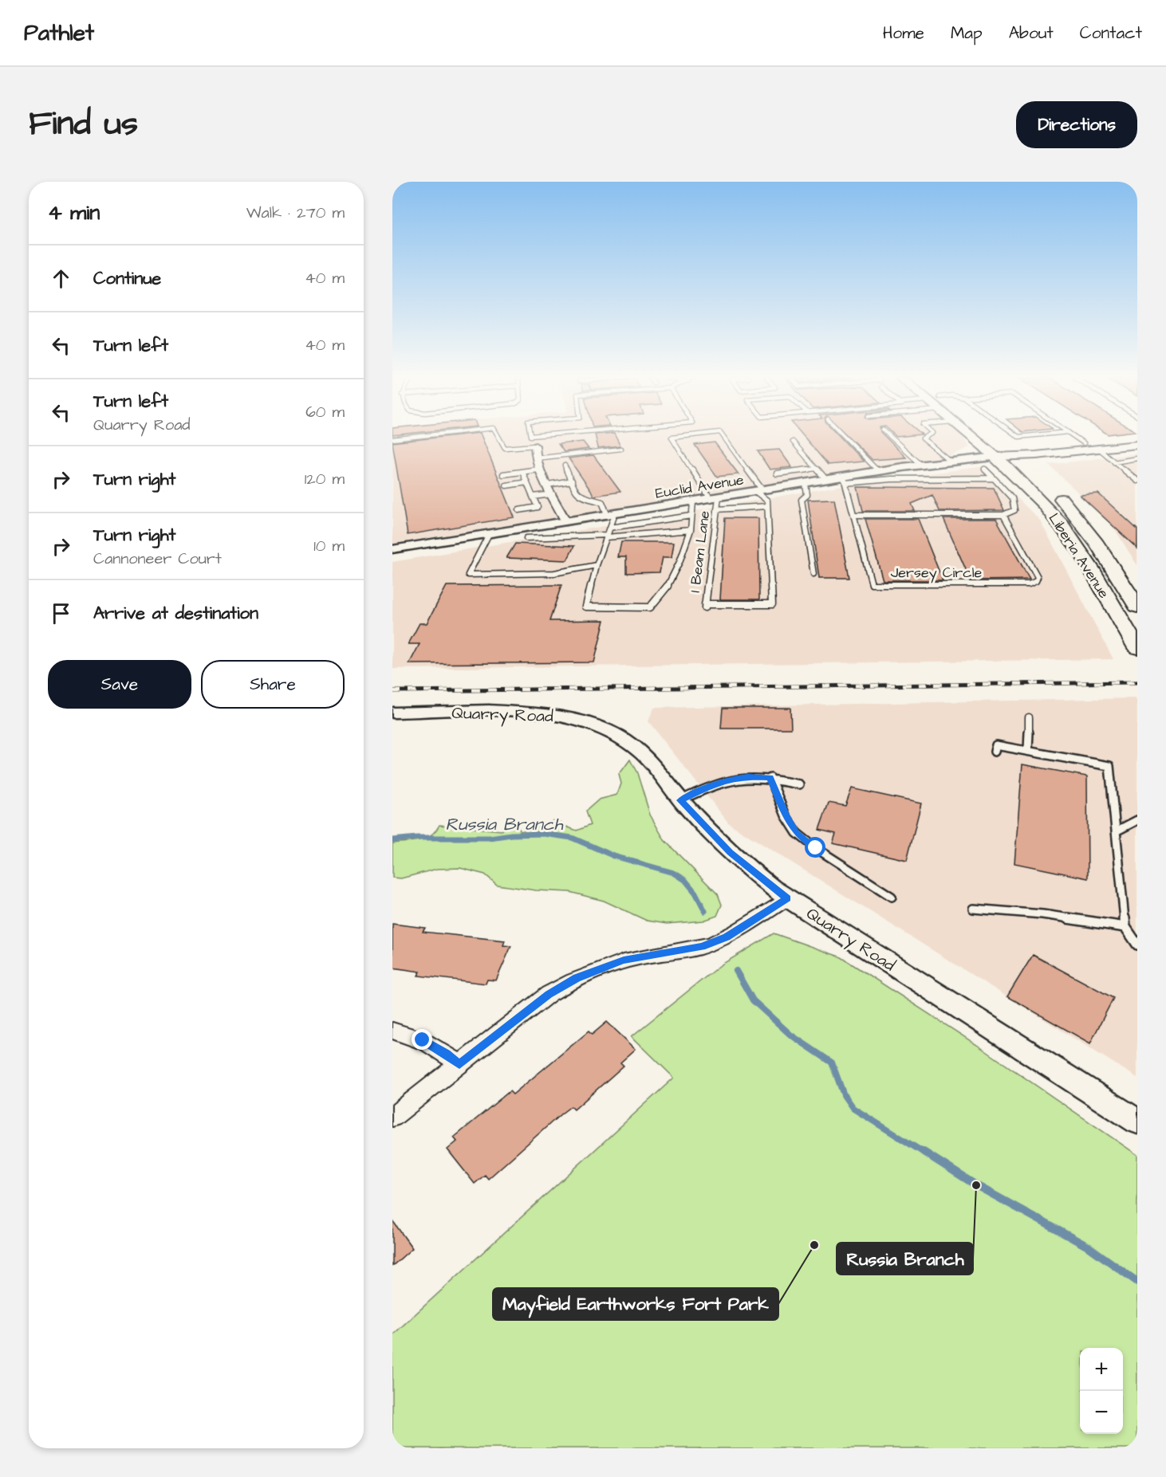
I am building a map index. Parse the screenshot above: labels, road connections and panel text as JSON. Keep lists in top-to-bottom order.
{
  "streets": {
    "highway": ["Liberia Avenue"],
    "main road": ["Euclid Avenue"],
    "street": ["Quarry Road"],
    "lane": ["I Beam Lane", "Jersey Circle"]
  },
  "crossings": [
    ["Euclid Avenue", "I Beam Lane"],
    ["Euclid Avenue", "Liberia Avenue"],
    ["Euclid Avenue", "Jersey Circle"]
  ],
  "water": ["Russia Branch"],
  "places": ["Russia Branch", "Mayfield Earthworks Fort Park"],
  "page": {
    "header": "Pathlet",
    "nav": [
      "Home",
      "Map",
      "About",
      "Contact"
    ],
    "title": "Find us",
    "buttons": [
      "Directions",
      ["Save", "Share"]
    ],
    "heading": ["4 min", "Walk · 270 m"],
    "list": [
      ["Continue", "40 m"],
      ["Turn left", "40 m"],
      ["Turn left", "Quarry Road", "60 m"],
      ["Turn right", "120 m"],
      ["Turn right", "Cannoneer Court", "10 m"],
      "Arrive at destination"
    ],
    "map_buttons": ["+", "−"]
  }
}
